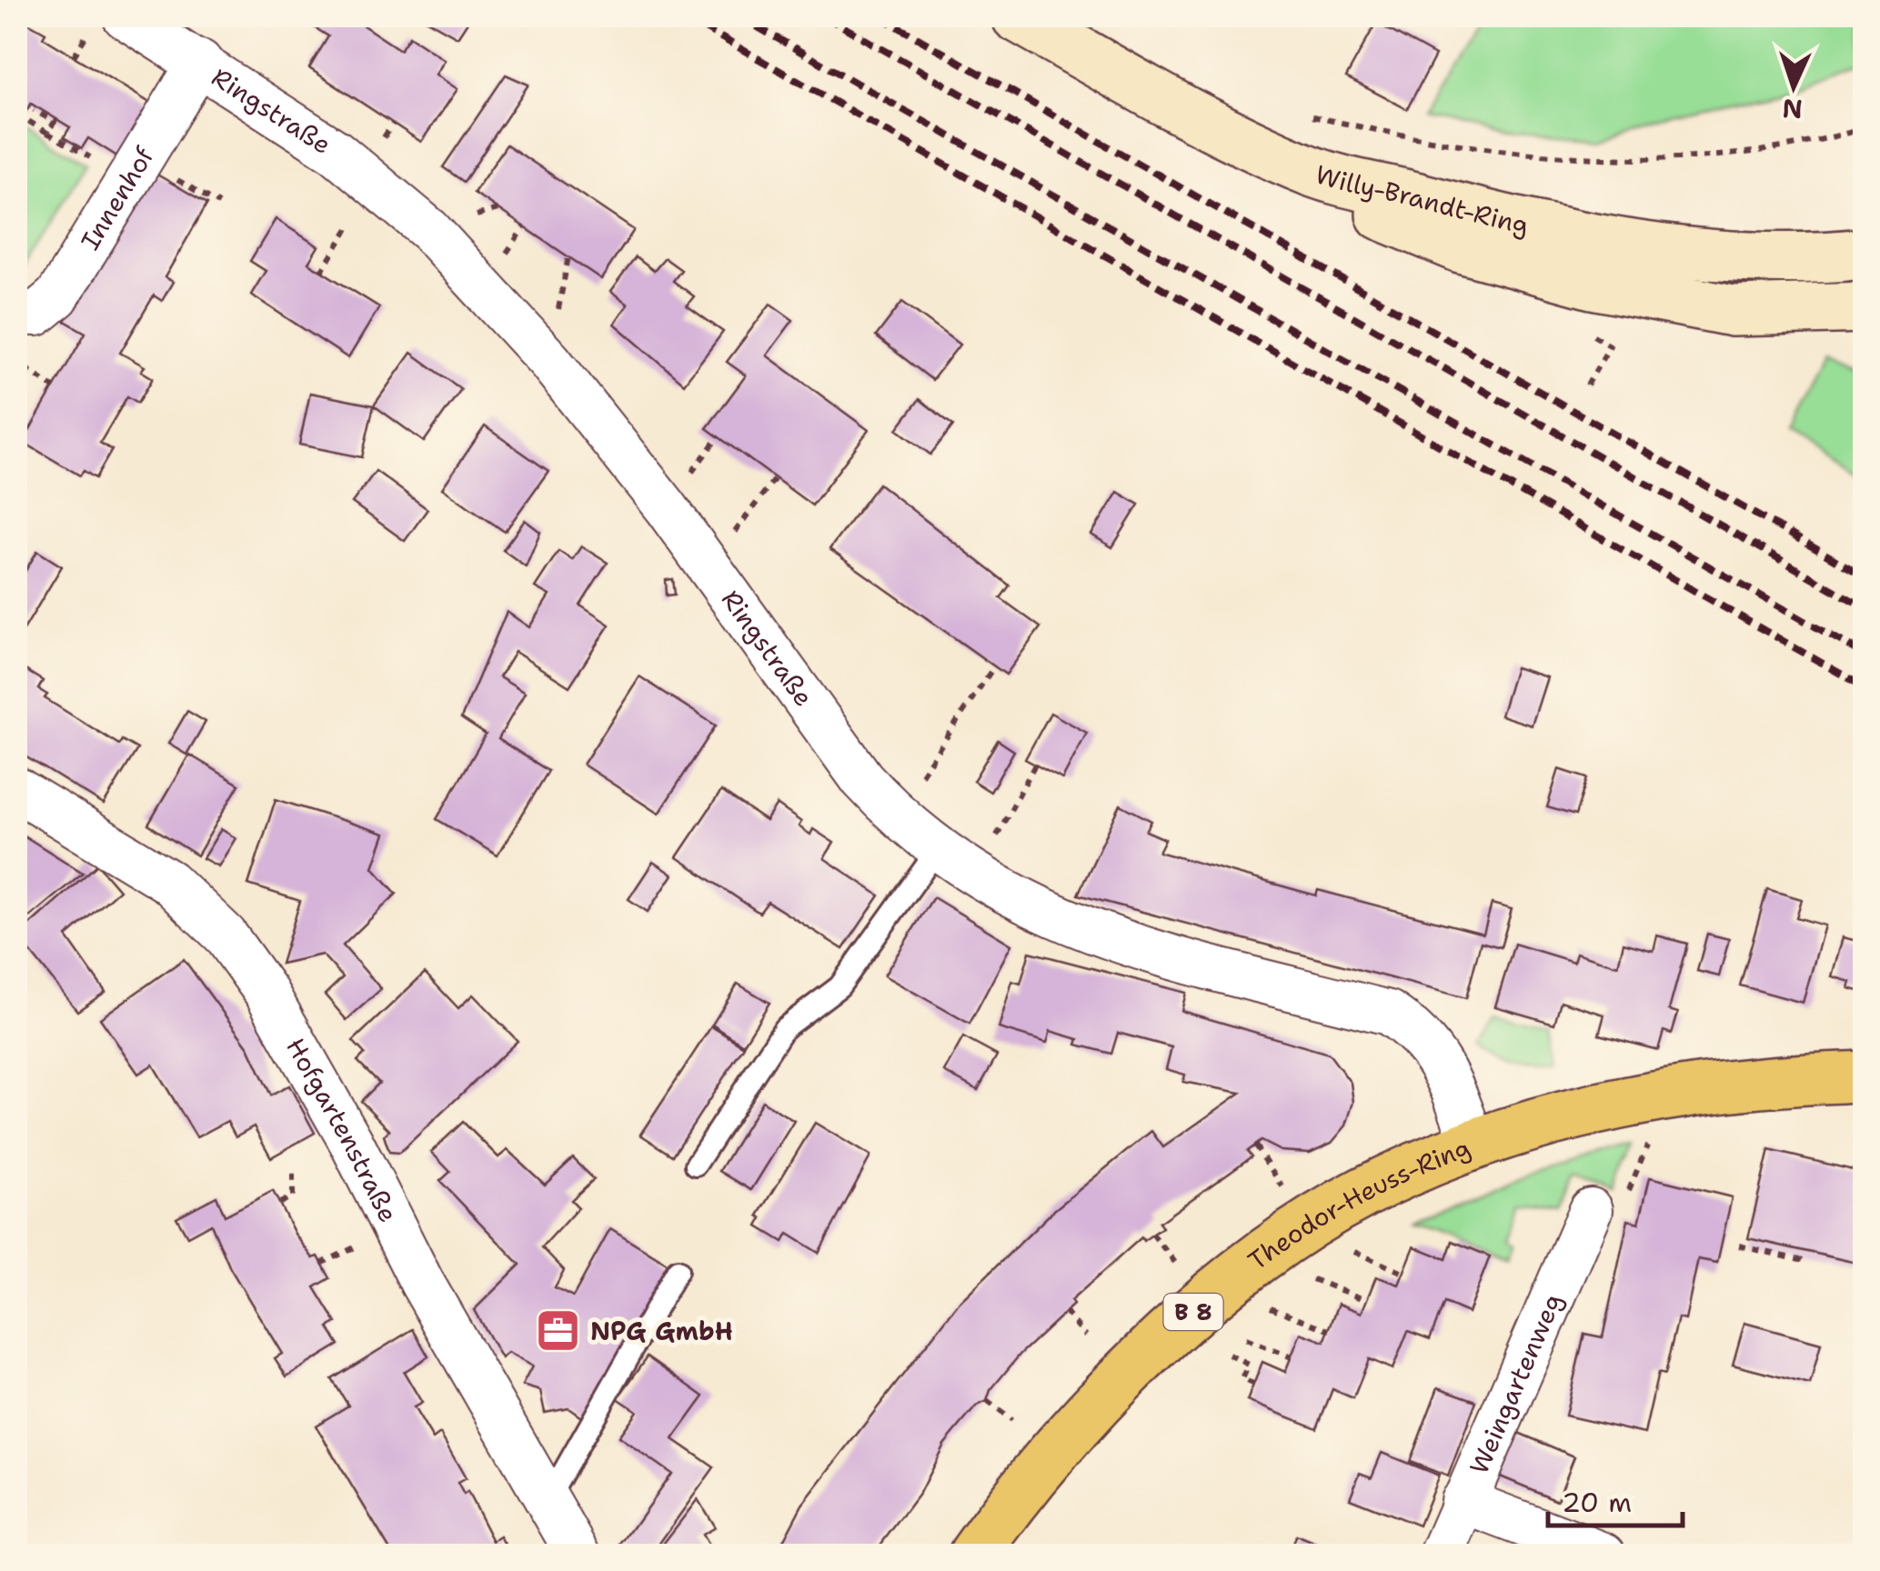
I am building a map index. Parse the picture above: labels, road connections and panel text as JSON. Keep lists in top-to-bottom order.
{
  "streets": {
    "main road": ["Willy-Brandt-Ring", "Theodor-Heuss-Ring", "B 8"],
    "street": [
      "Ringstraße",
      "Innenhof",
      "Hofgartenstraße",
      "Weingartenweg"
    ]
  },
  "crossings": [
    ["Ringstraße", "Innenhof"],
    ["Ringstraße", "Theodor-Heuss-Ring"]
  ],
  "places": {
    "office": ["NPG GmbH"]
  },
  "scale_bar": "20 m",
  "north": "bottom"
}
